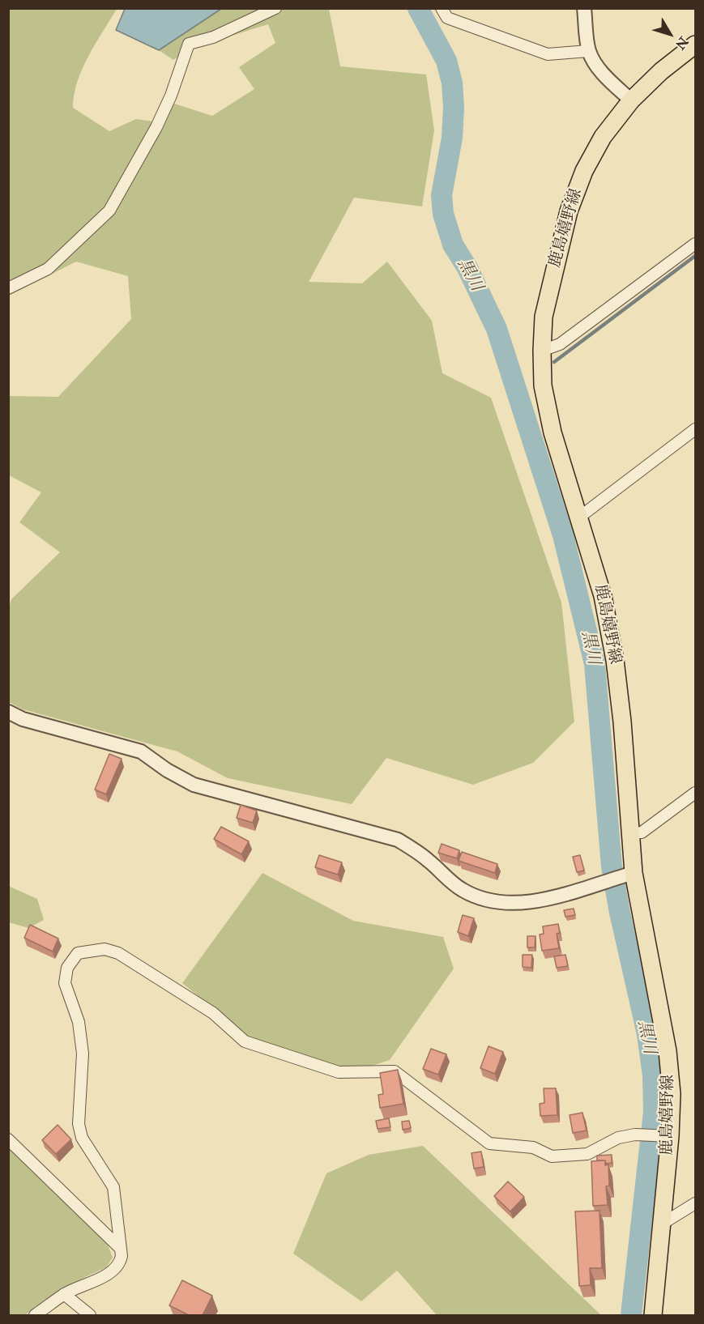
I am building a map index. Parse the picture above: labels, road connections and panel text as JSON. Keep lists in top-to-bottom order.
{
  "streets": {
    "main road": ["鹿島嬉野線"]
  },
  "water": ["黒川"],
  "north": "bottom right"
}
